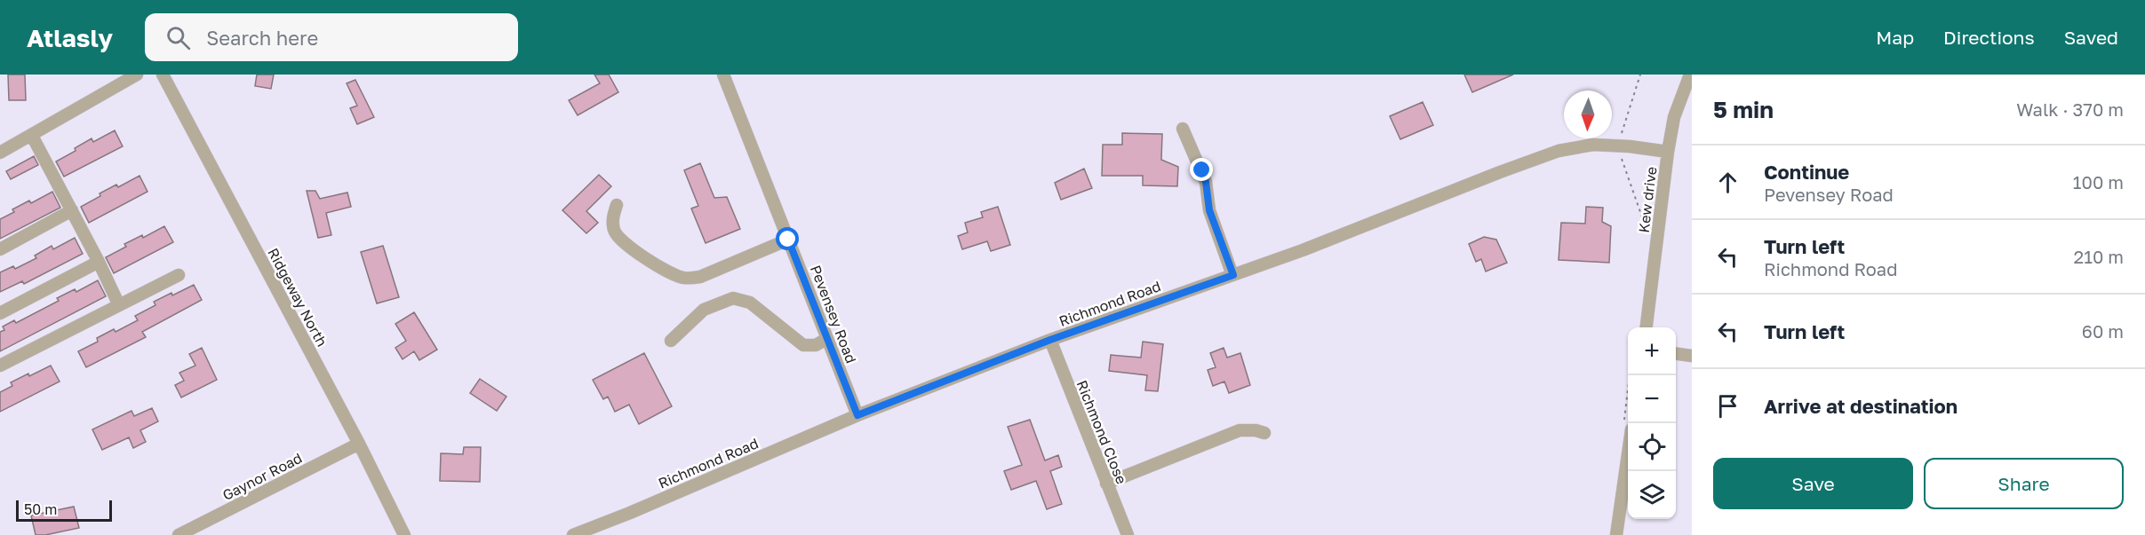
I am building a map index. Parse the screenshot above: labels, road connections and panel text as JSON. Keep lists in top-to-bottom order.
{
  "streets": {
    "street": [
      "Kew drive",
      "Ridgeway North",
      "Richmond Road",
      "Pevensey Road",
      "Richmond Close",
      "Gaynor Road"
    ]
  },
  "crossings": [
    ["Kew drive", "Richmond Road"],
    ["Ridgeway North", "Gaynor Road"],
    ["Richmond Road", "Pevensey Road"],
    ["Richmond Road", "Richmond Close"]
  ],
  "scale_bar": "50 m",
  "north": "bottom",
  "page": {
    "header": "Atlasly",
    "search": "Search here",
    "nav": ["Map", "Directions", "Saved"],
    "heading": ["5 min", "Walk · 370 m"],
    "list": [
      ["Continue", "Pevensey Road", "100 m"],
      ["Turn left", "Richmond Road", "210 m"],
      ["Turn left", "60 m"],
      "Arrive at destination"
    ],
    "map_buttons": ["+", "−"],
    "buttons": ["Save", "Share"],
    "scale": "50 m"
  }
}
